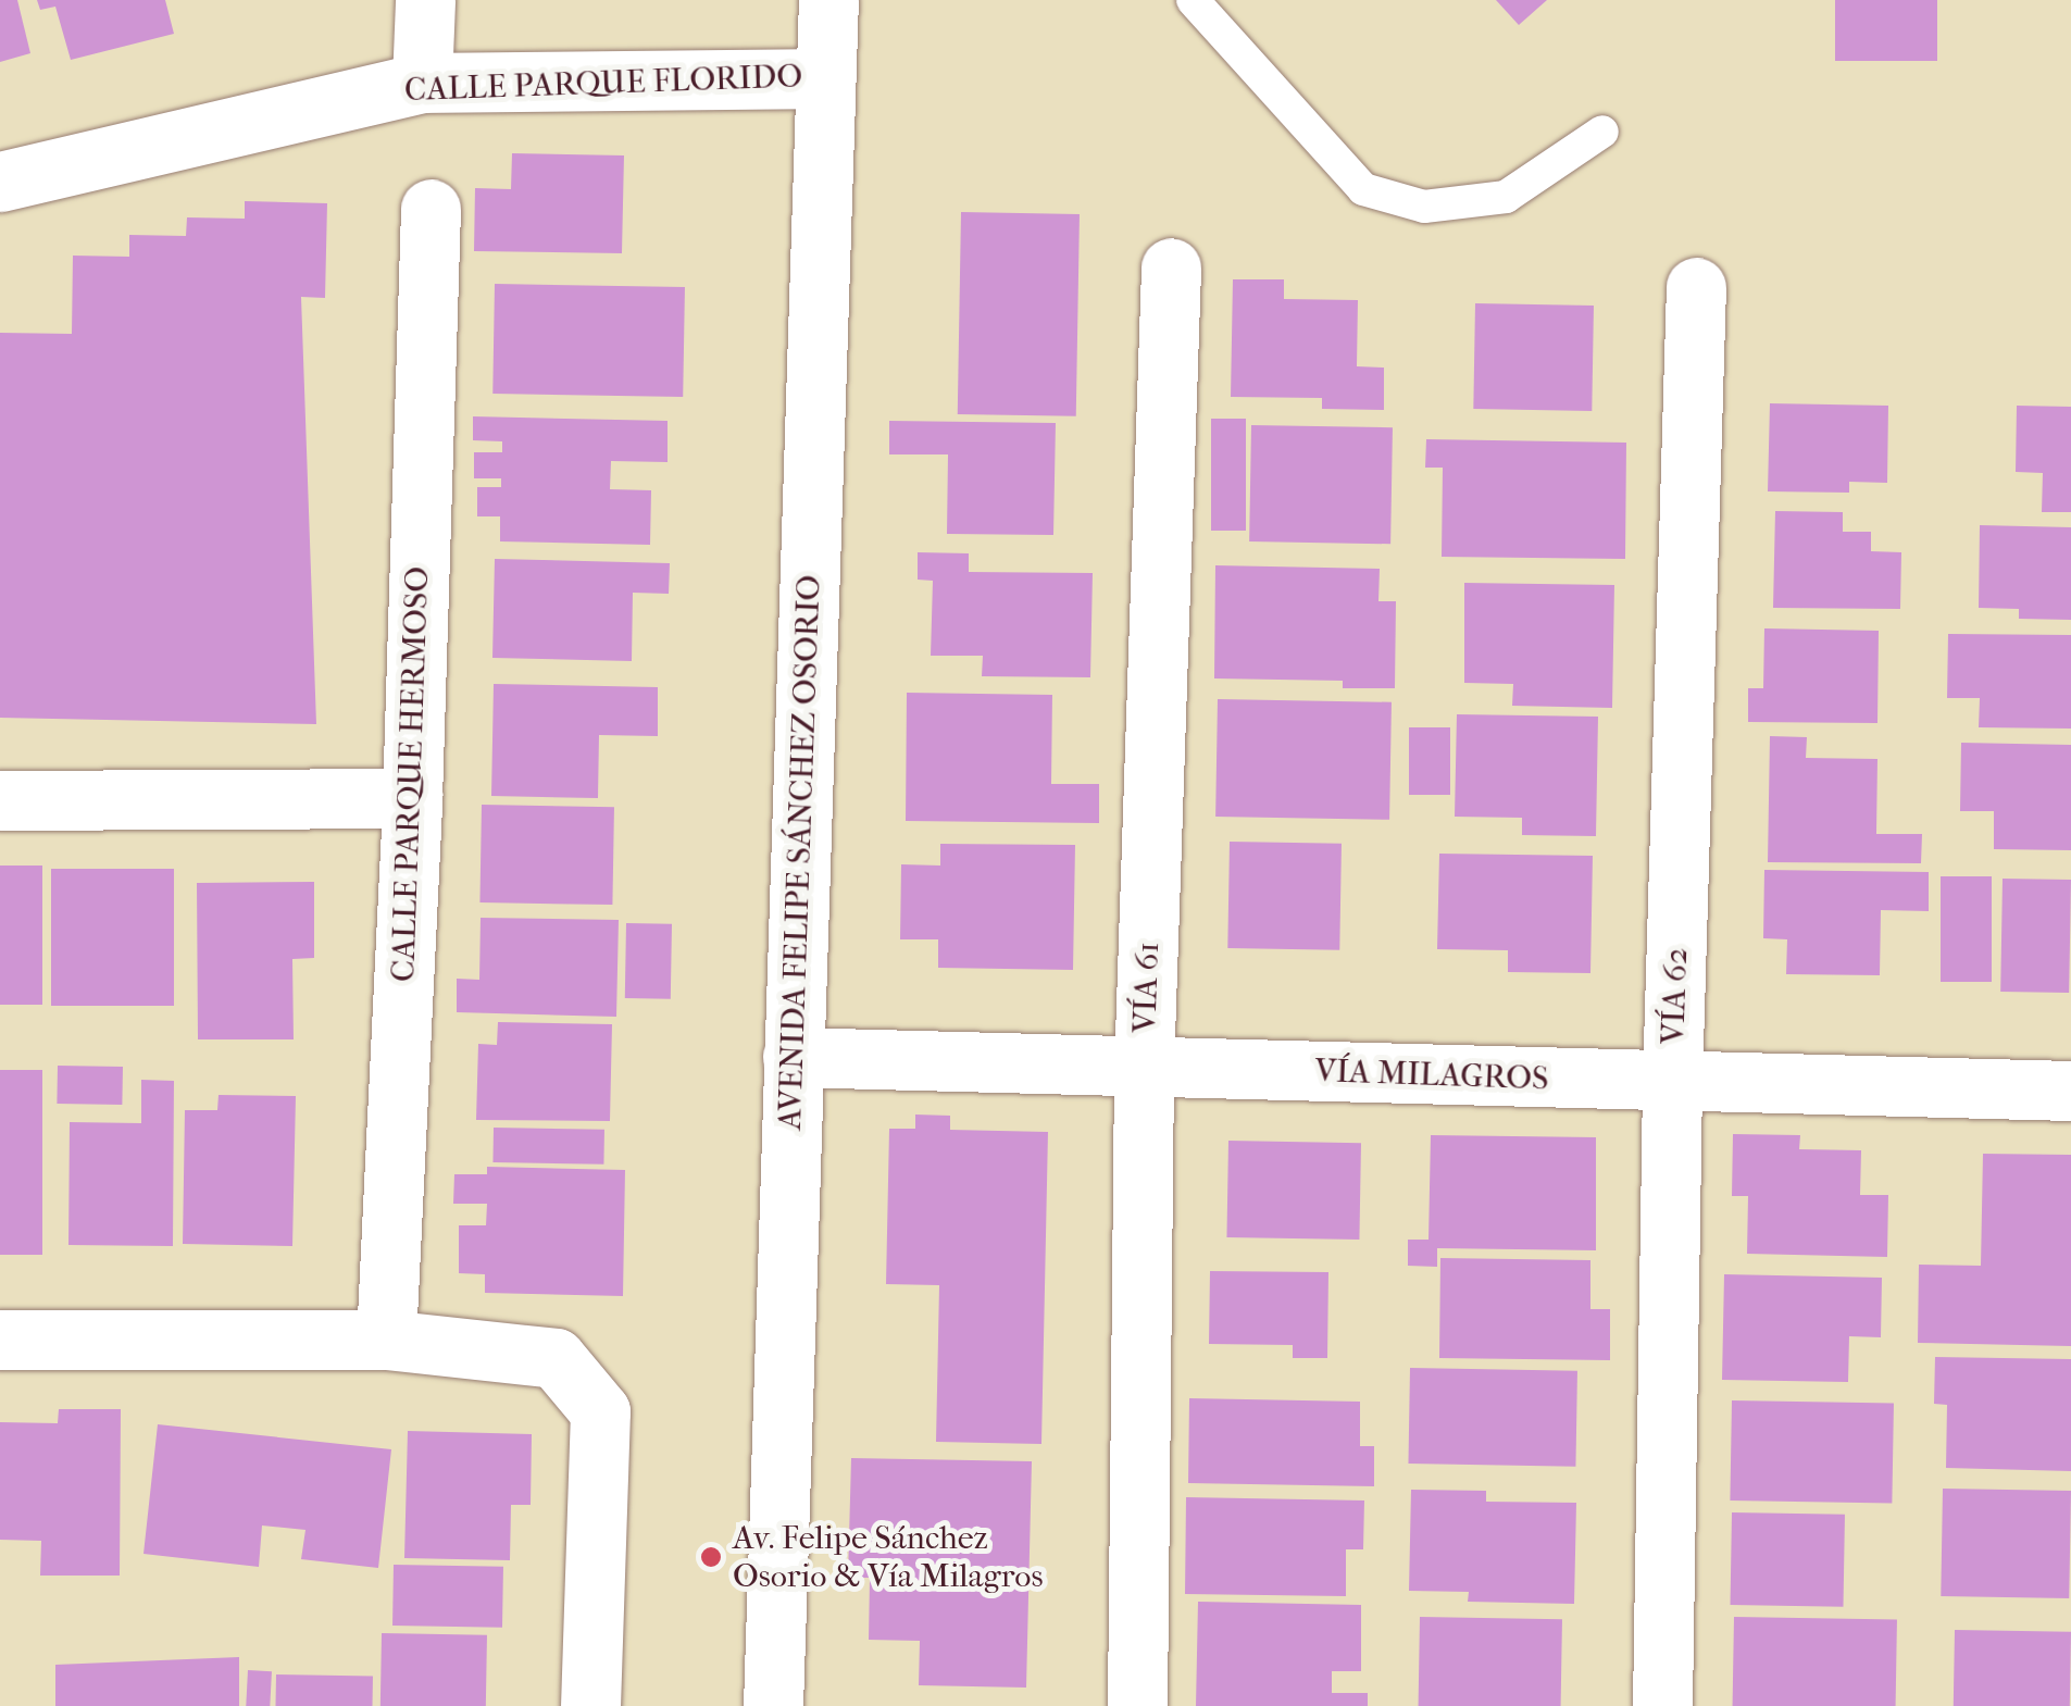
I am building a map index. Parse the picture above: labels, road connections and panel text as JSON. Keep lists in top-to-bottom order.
{
  "streets": {
    "street": [
      "CALLE PARQUE FLORIDO",
      "CALLE PARQUE HERMOSO",
      "AVENIDA FELIPE SÁNCHEZ OSORIO",
      "VÍA 61",
      "VÍA 62",
      "VÍA MILAGROS"
    ]
  },
  "crossings": [
    ["CALLE PARQUE FLORIDO", "AVENIDA FELIPE SÁNCHEZ OSORIO"],
    ["AVENIDA FELIPE SÁNCHEZ OSORIO", "VÍA MILAGROS"],
    ["VÍA 61", "VÍA MILAGROS"],
    ["VÍA 62", "VÍA MILAGROS"]
  ],
  "places": ["Av. Felipe Sánchez Osorio & Vía Milagros"]
}
